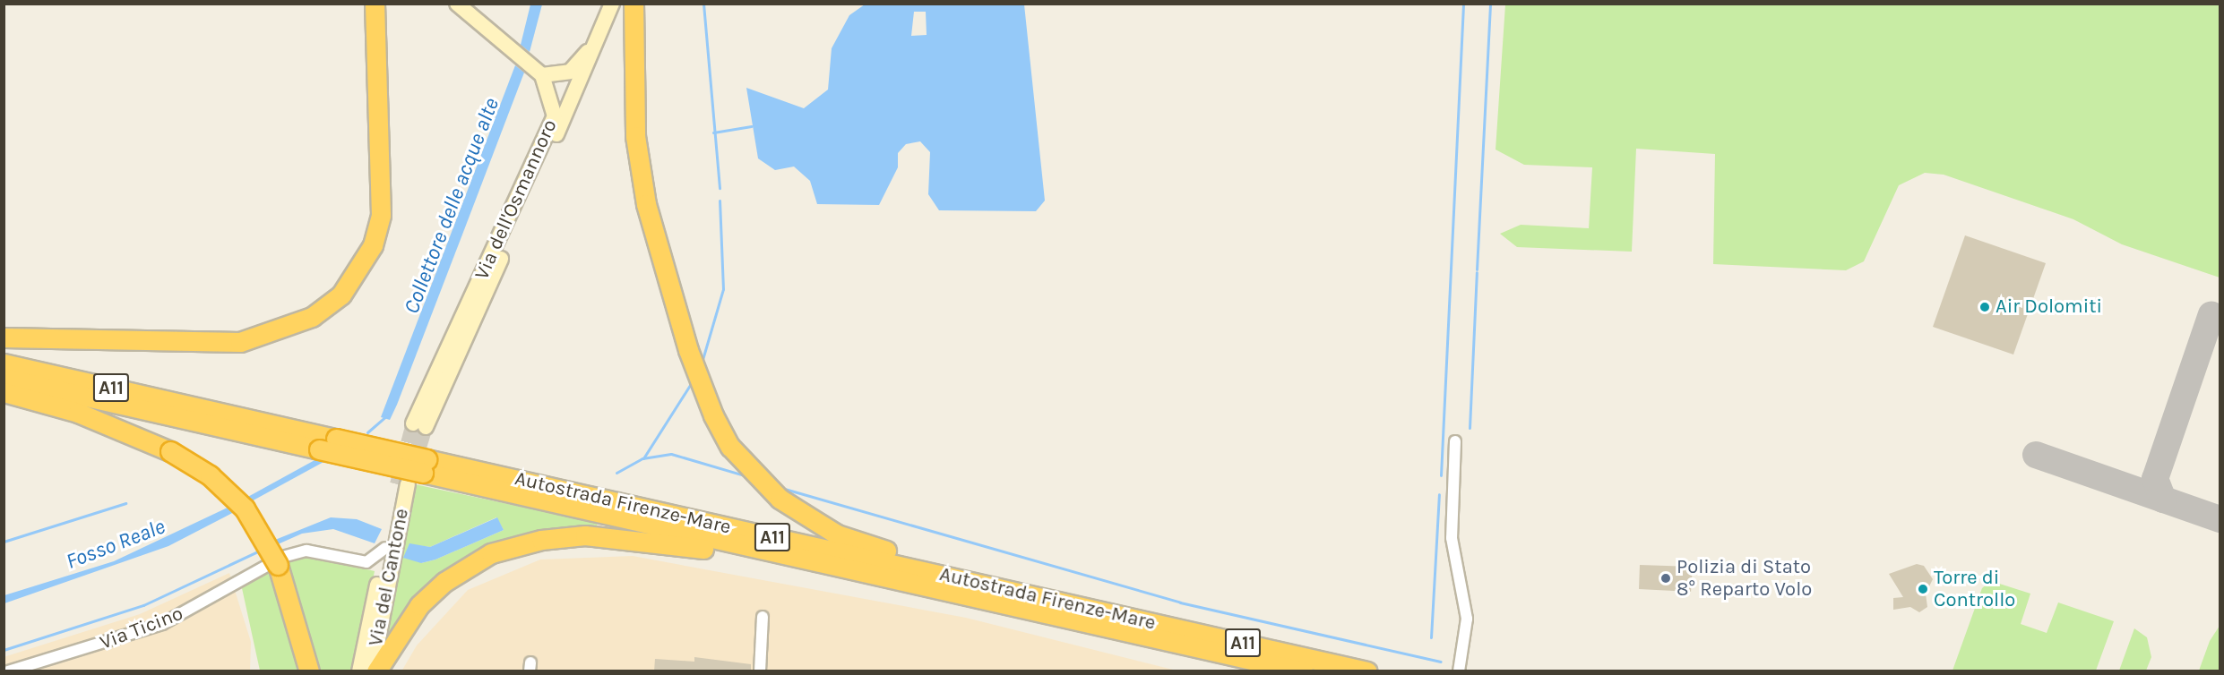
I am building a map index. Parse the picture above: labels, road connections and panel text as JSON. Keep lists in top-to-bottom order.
{
  "streets": {
    "highway": ["A11", "Autostrada Firenze-Mare"],
    "main road": ["Via dell'Osmannoro", "Via del Cantone"],
    "street": ["Via Ticino"]
  },
  "crossings": [
    ["Via del Cantone", "Via Ticino"]
  ],
  "water": ["Collettore delle acque alte", "Fosso Reale"],
  "places": ["Air Dolomiti", "Polizia di Stato 8° Reparto Volo", "Torre di Controllo"]
}
